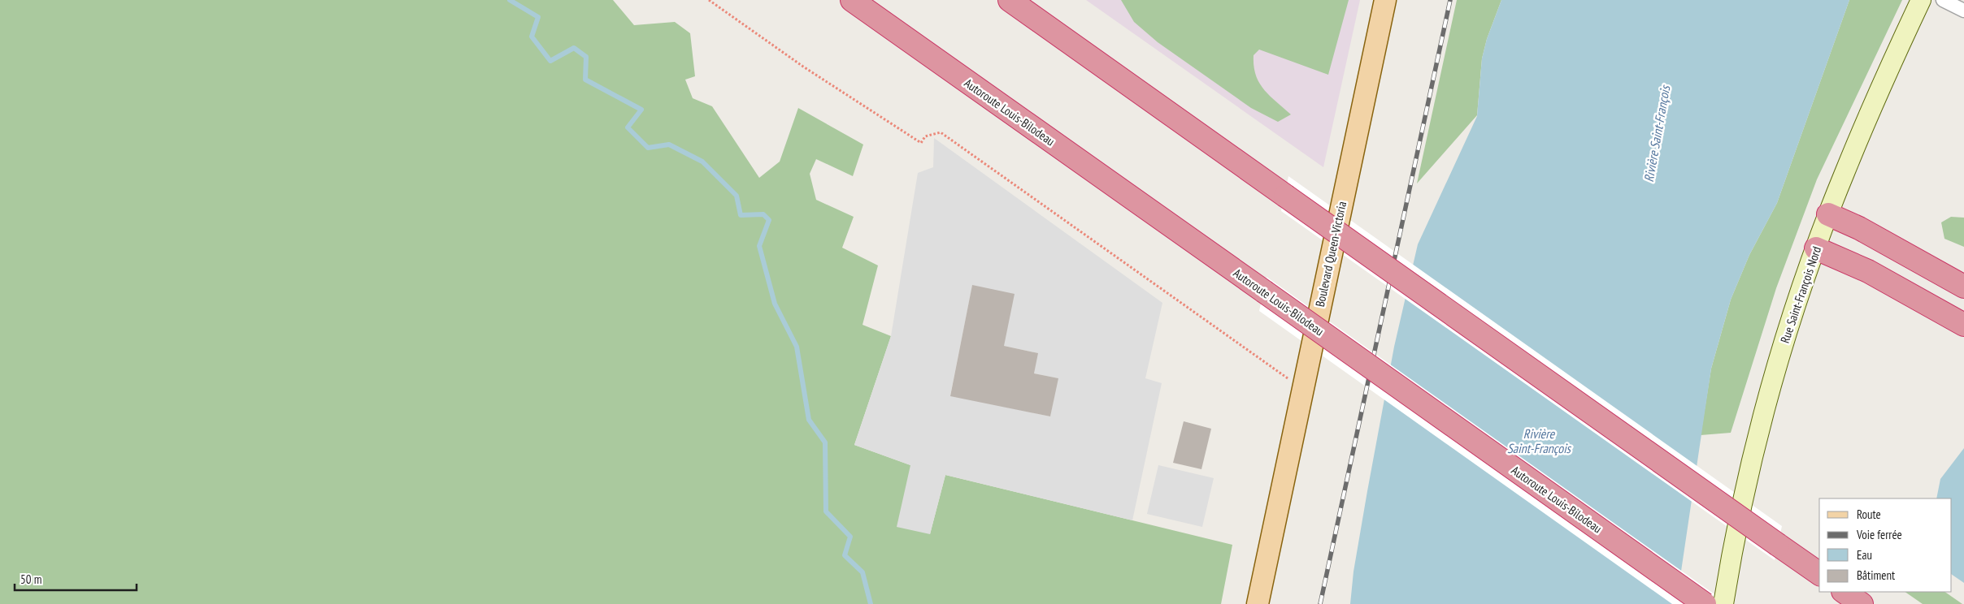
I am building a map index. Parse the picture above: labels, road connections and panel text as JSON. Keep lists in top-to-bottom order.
{
  "streets": {
    "highway": ["Autoroute Louis-Bilodeau"],
    "main road": ["Boulevard Queen-Victoria"],
    "street": ["Rue Saint-François Nord"]
  },
  "water": ["Rivière Saint-François"],
  "legend": [
    "Route",
    "Voie ferrée",
    "Eau",
    "Bâtiment"
  ],
  "scale_bar": "50 m"
}
